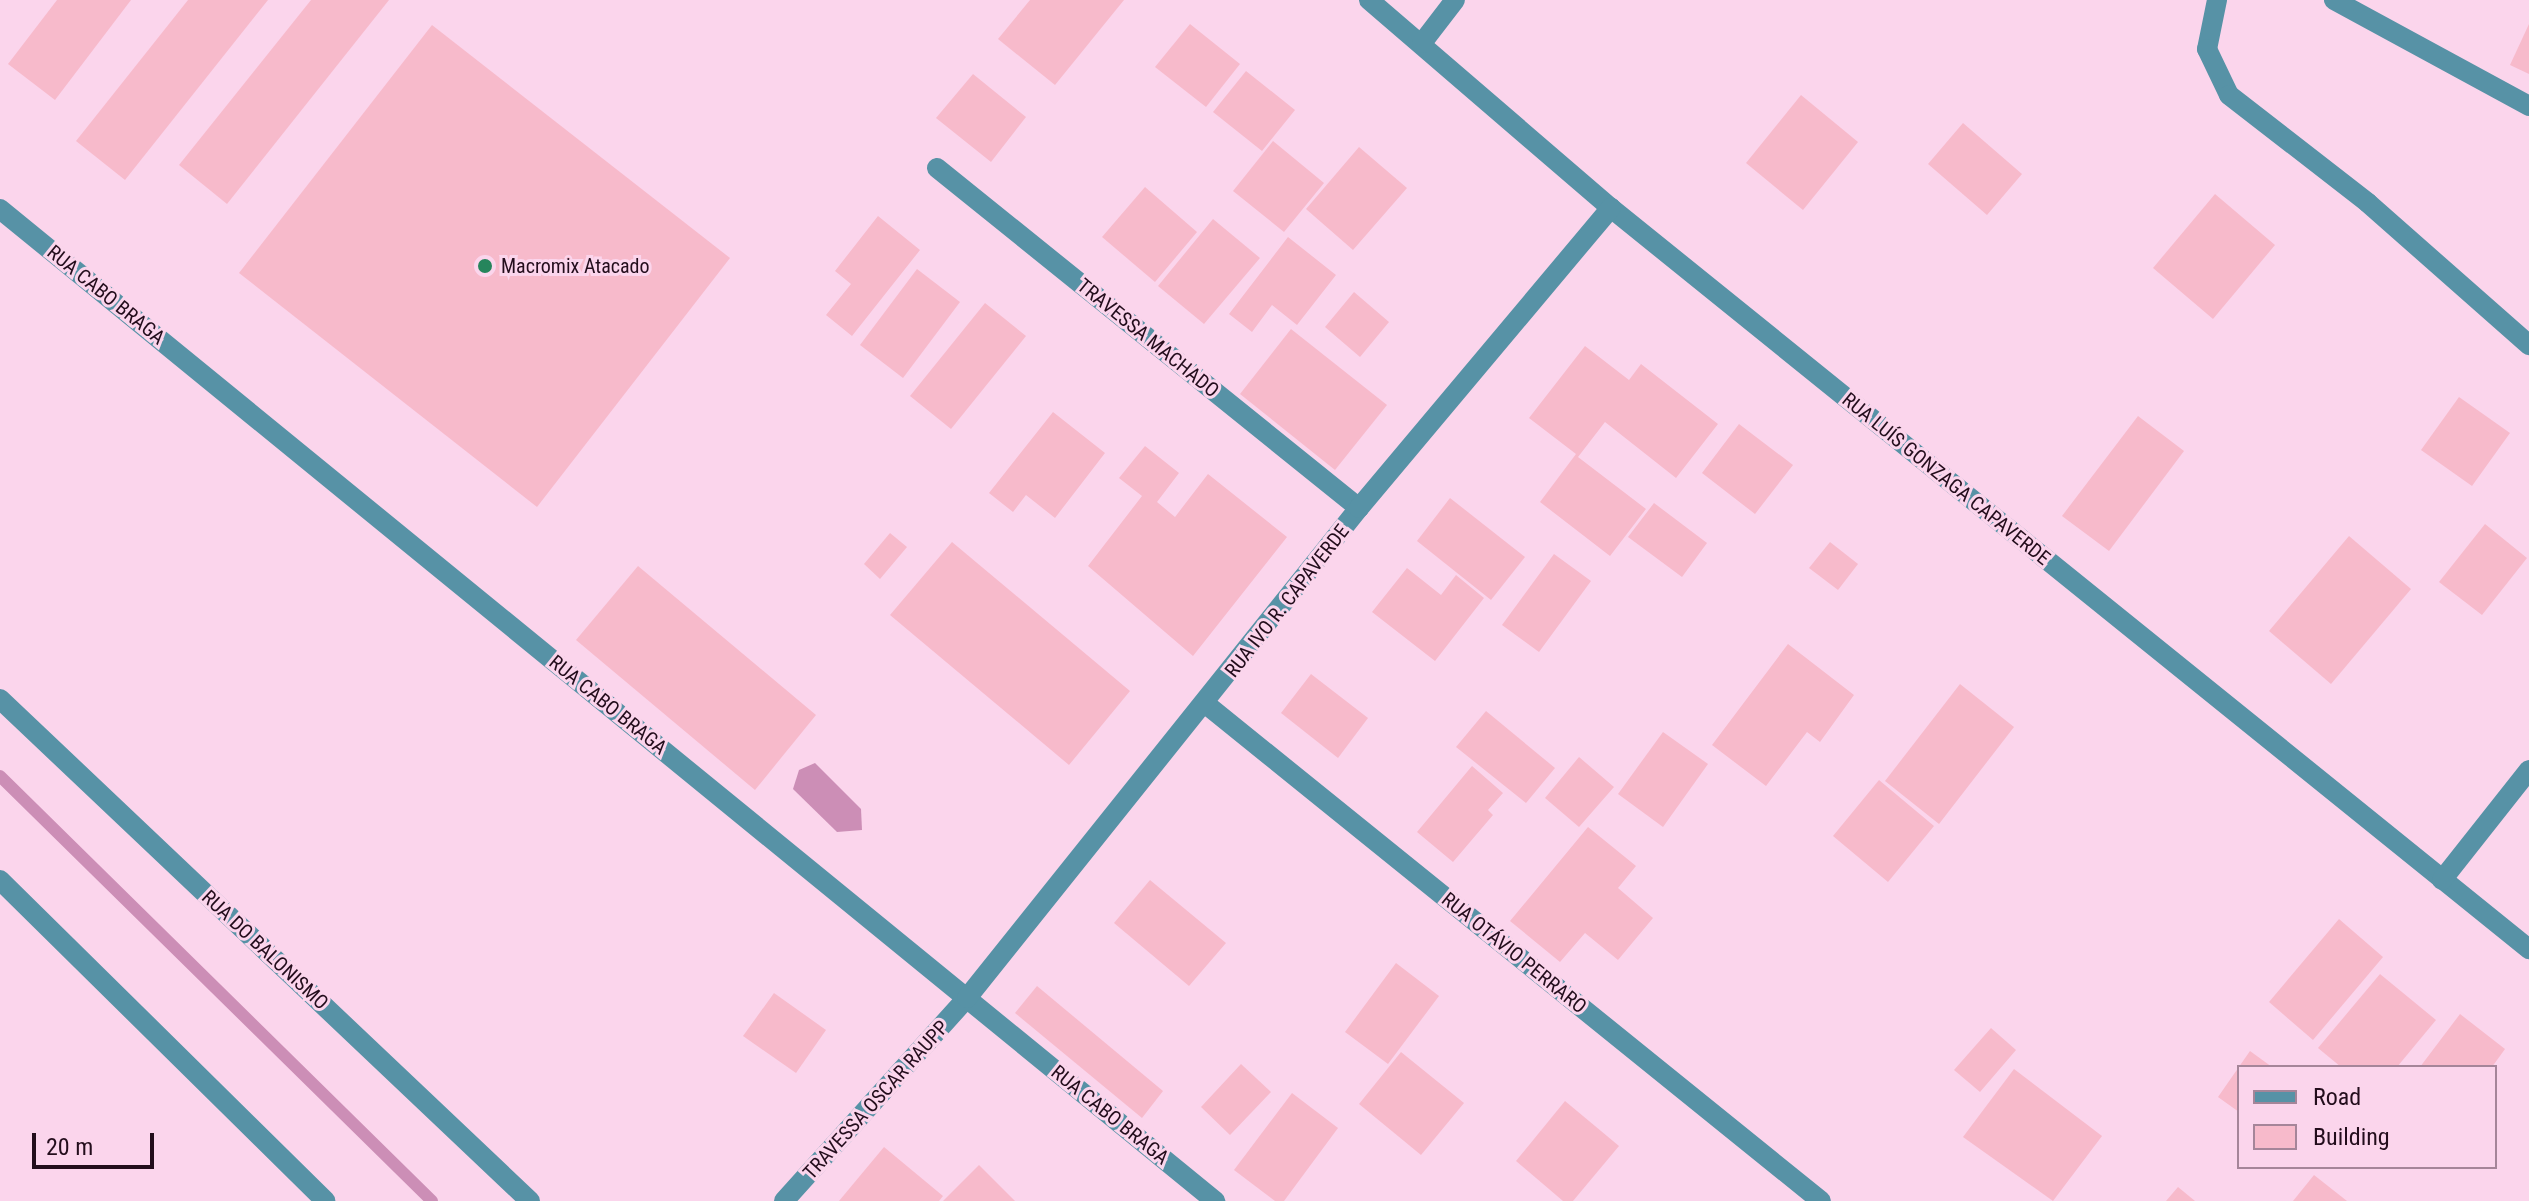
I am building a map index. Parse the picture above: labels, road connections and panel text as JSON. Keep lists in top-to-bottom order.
{
  "streets": {
    "street": [
      "RUA CABO BRAGA",
      "TRAVESSA MACHADO",
      "RUA LUÍS GONZAGA CAPAVERDE",
      "RUA IVO R. CAPAVERDE",
      "RUA DO BALONISMO",
      "RUA OTÁVIO PERRARO",
      "TRAVESSA OSCAR RAUPP"
    ]
  },
  "crossings": [
    ["RUA CABO BRAGA", "RUA IVO R. CAPAVERDE"],
    ["RUA CABO BRAGA", "TRAVESSA OSCAR RAUPP"],
    ["TRAVESSA MACHADO", "RUA IVO R. CAPAVERDE"],
    ["RUA LUÍS GONZAGA CAPAVERDE", "RUA IVO R. CAPAVERDE"],
    ["RUA IVO R. CAPAVERDE", "RUA OTÁVIO PERRARO"],
    ["RUA IVO R. CAPAVERDE", "TRAVESSA OSCAR RAUPP"]
  ],
  "places": ["Macromix Atacado"],
  "legend": ["Road", "Building"],
  "scale_bar": "20 m"
}
